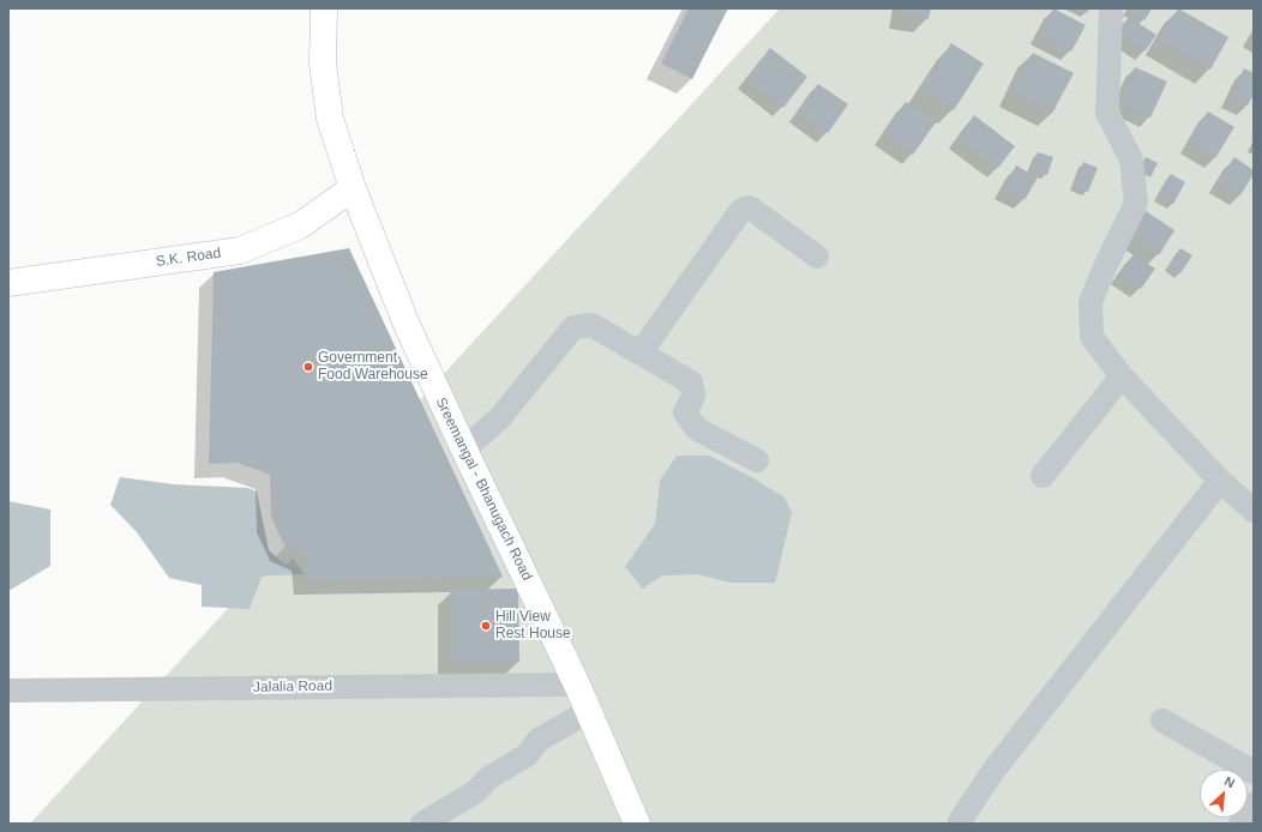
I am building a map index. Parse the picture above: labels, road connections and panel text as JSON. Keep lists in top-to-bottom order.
{
  "streets": {
    "main road": ["S.K. Road", "Sreemangal - Bhanugach Road"],
    "street": ["Jalalia Road"]
  },
  "crossings": [
    ["S.K. Road", "Sreemangal - Bhanugach Road"],
    ["Sreemangal - Bhanugach Road", "Jalalia Road"]
  ],
  "places": ["Government Food Warehouse", "Hill View Rest House"],
  "north": "top right"
}
